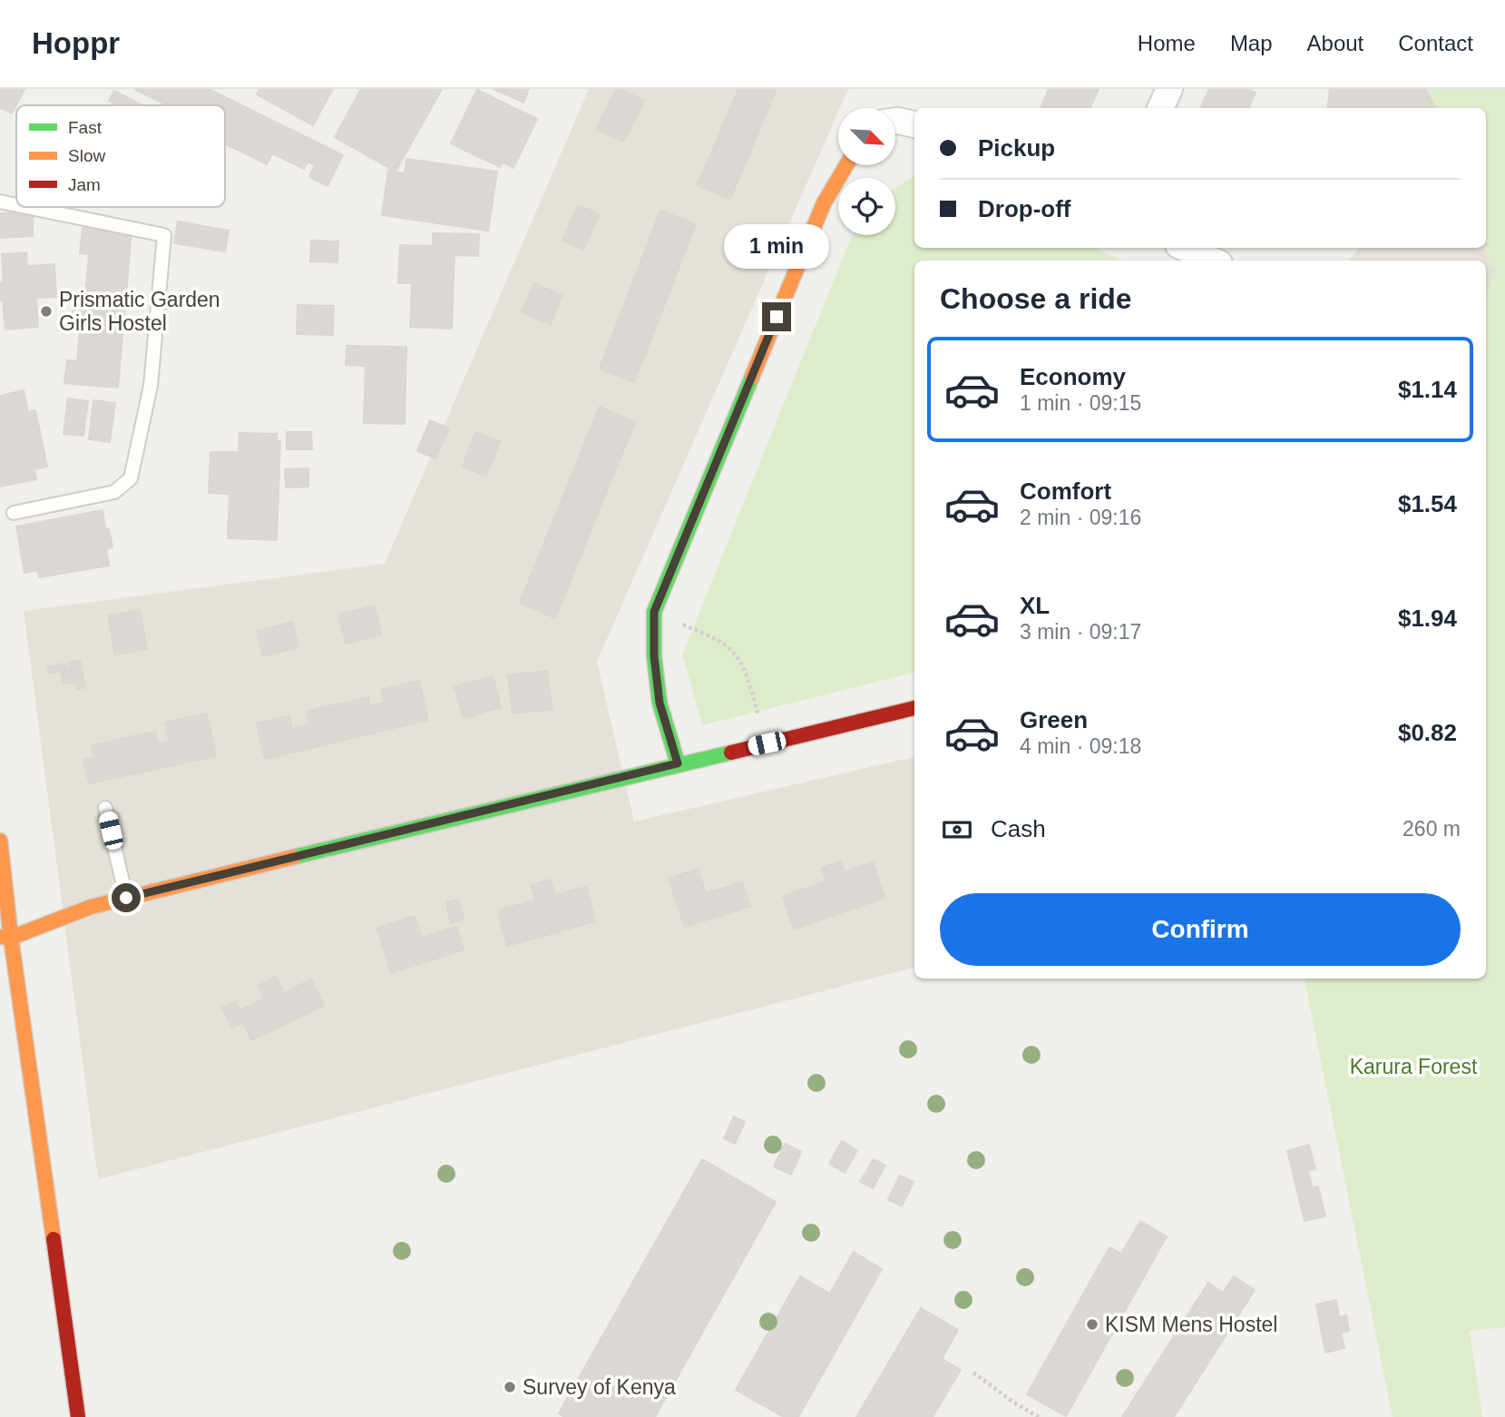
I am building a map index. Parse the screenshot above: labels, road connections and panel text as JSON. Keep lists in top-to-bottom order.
{
  "parks": ["Karura Forest"],
  "places": ["Prismatic Garden Girls Hostel", "KISM Mens Hostel", "Survey of Kenya"],
  "legend": ["Fast", "Slow", "Jam"],
  "north": "bottom right",
  "page": {
    "header": "Hoppr",
    "nav": [
      "Home",
      "Map",
      "About",
      "Contact"
    ],
    "banner": ["Pickup", "Drop-off"],
    "bubble": "1 min",
    "heading": "Choose a ride",
    "list": [
      {
        "name": "Economy",
        "note": "1 min · 09:15",
        "value": "$1.14"
      },
      {
        "name": "Comfort",
        "note": "2 min · 09:16",
        "value": "$1.54"
      },
      {
        "name": "XL",
        "note": "3 min · 09:17",
        "value": "$1.94"
      },
      {
        "name": "Green",
        "note": "4 min · 09:18",
        "value": "$0.82"
      }
    ],
    "pay": ["Cash", "260 m"],
    "buttons": "Confirm"
  }
}
